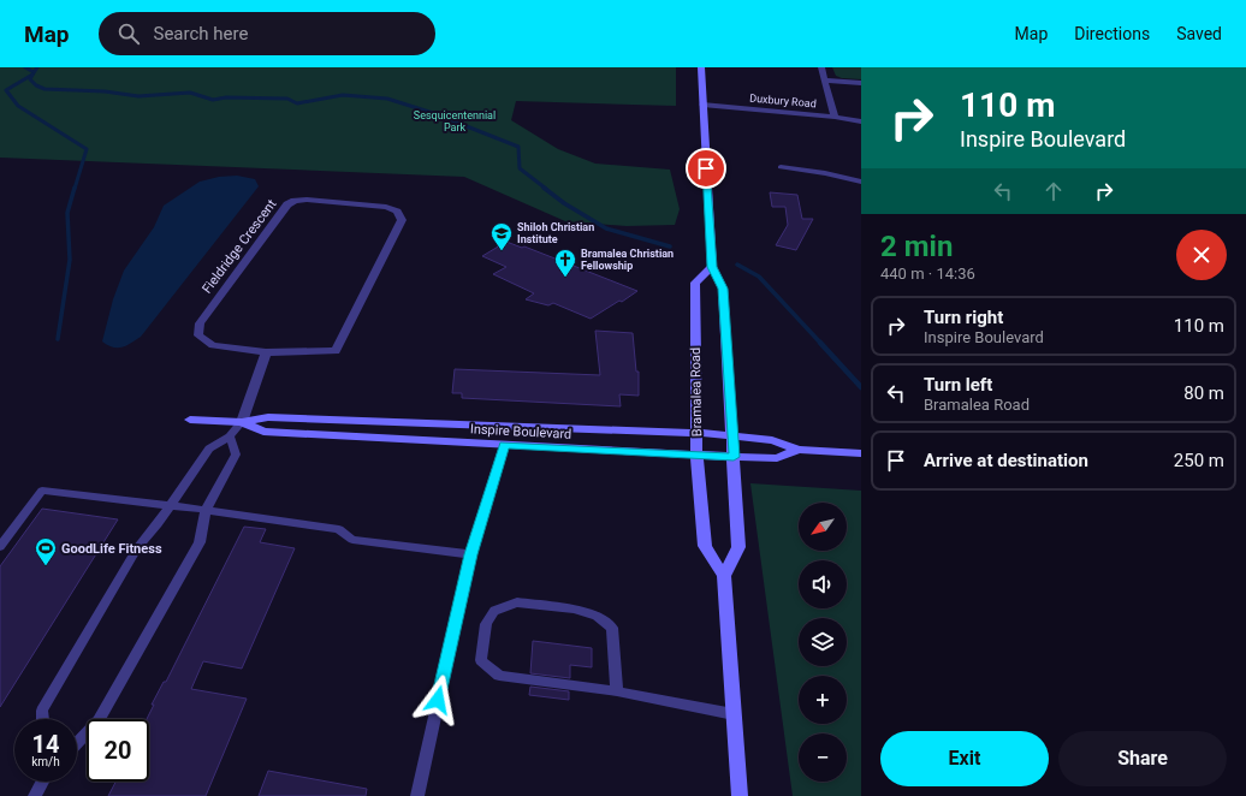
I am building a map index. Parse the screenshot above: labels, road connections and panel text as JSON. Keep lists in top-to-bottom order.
{
  "streets": {
    "main road": ["Bramalea Road", "Inspire Boulevard"],
    "street": ["Duxbury Road", "Fieldridge Crescent"]
  },
  "crossings": [
    ["Bramalea Road", "Inspire Boulevard"]
  ],
  "parks": ["Sesquicentennial Park"],
  "places": {
    "school or university": ["Shiloh Christian Institute"],
    "church": ["Bramalea Christian Fellowship"],
    "sports": ["GoodLife Fitness"]
  },
  "north": "bottom left",
  "page": {
    "header": "Map",
    "search": "Search here",
    "nav": ["Map", "Directions", "Saved"],
    "turn": ["110 m", "Inspire Boulevard"],
    "heading": ["2 min", "440 m · 14:36"],
    "list": [
      {
        "name": "Turn right",
        "note": "Inspire Boulevard",
        "value": "110 m"
      },
      {
        "name": "Turn left",
        "note": "Bramalea Road",
        "value": "80 m"
      },
      {
        "name": "Arrive at destination",
        "value": "250 m"
      }
    ],
    "map_buttons": ["+", "−"],
    "speed": "14 km/h",
    "limit": "20",
    "buttons": ["Exit", "Share"]
  }
}
